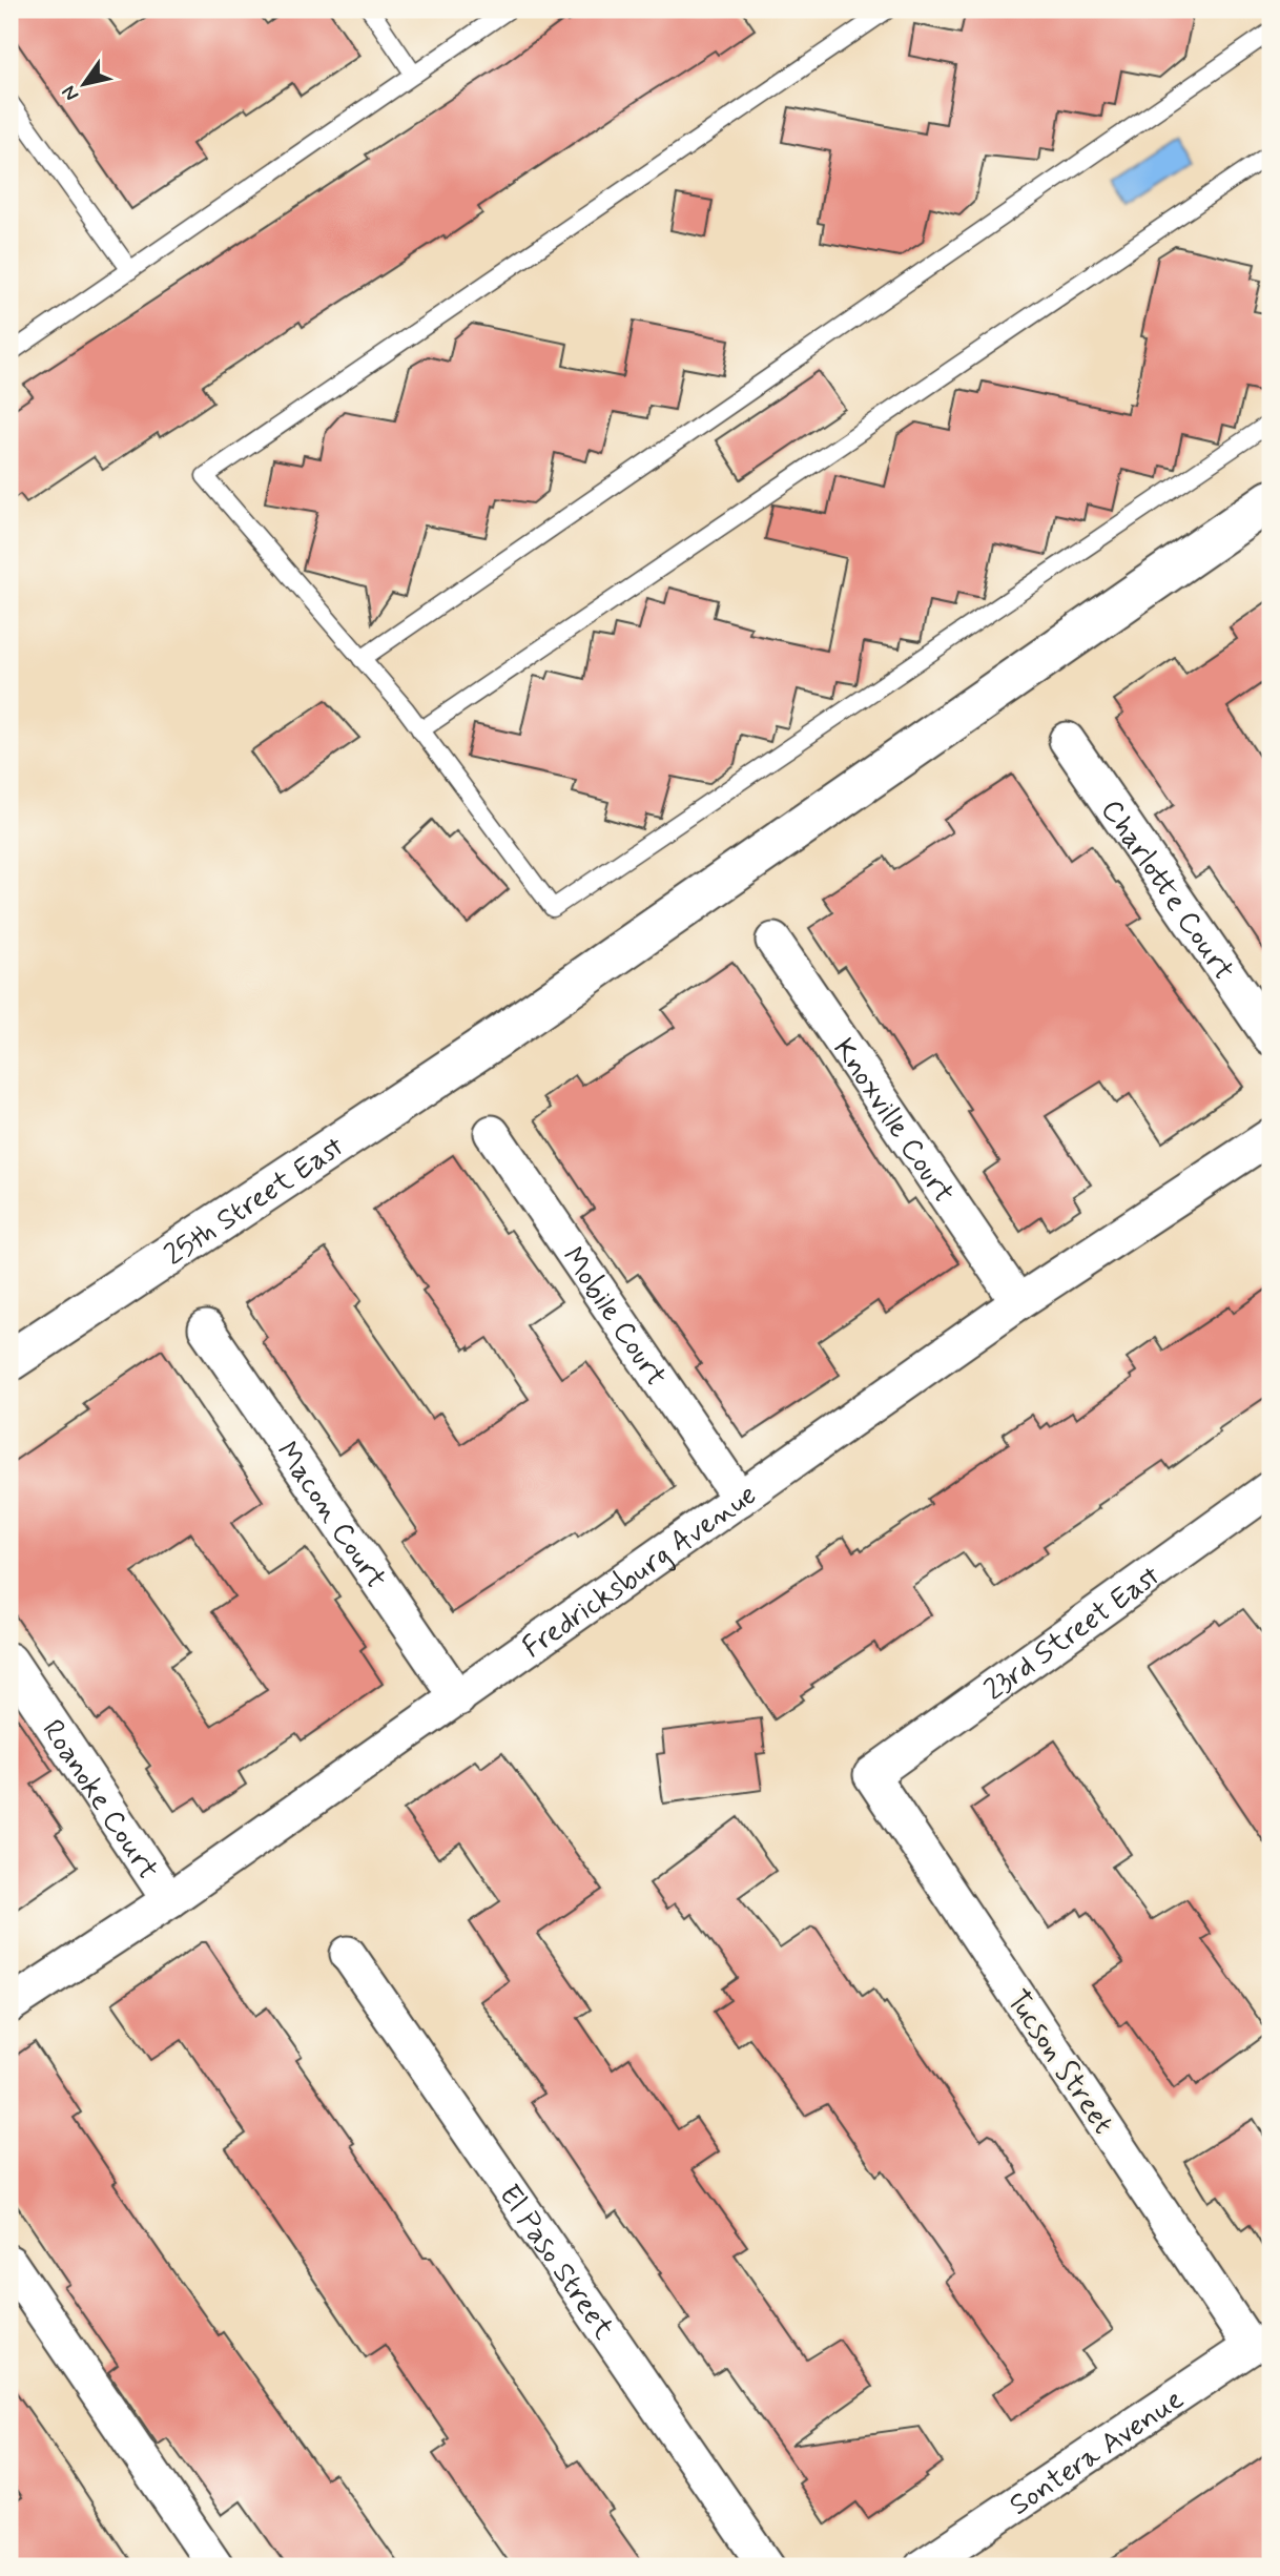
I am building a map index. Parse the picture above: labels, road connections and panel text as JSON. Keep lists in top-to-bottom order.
{
  "streets": {
    "street": [
      "Charlotte Court",
      "Knoxville Court",
      "25th Street East",
      "Mobile Court",
      "Macon Court",
      "Fredricksburg Avenue",
      "23rd Street East",
      "Roanoke Court",
      "Tucson Street",
      "El Paso Street",
      "Sontera Avenue"
    ]
  },
  "crossings": [
    ["Knoxville Court", "Fredricksburg Avenue"],
    ["Mobile Court", "Fredricksburg Avenue"],
    ["Macon Court", "Fredricksburg Avenue"],
    ["Fredricksburg Avenue", "Roanoke Court"],
    ["23rd Street East", "Tucson Street"],
    ["Tucson Street", "Sontera Avenue"]
  ],
  "north": "bottom left"
}
